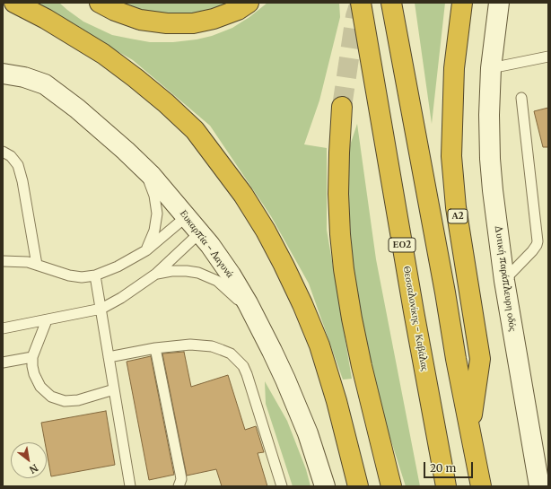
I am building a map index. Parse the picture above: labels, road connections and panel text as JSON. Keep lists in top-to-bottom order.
{
  "streets": {
    "highway": ["Α2", "ΕΟ2", "Θεσσαλονίκης - Καβάλας"],
    "street": ["Ευκαρπία - Λαγυνά", "Δυτική παράπλευρη οδός"]
  },
  "scale_bar": "20 m",
  "north": "bottom right"
}
